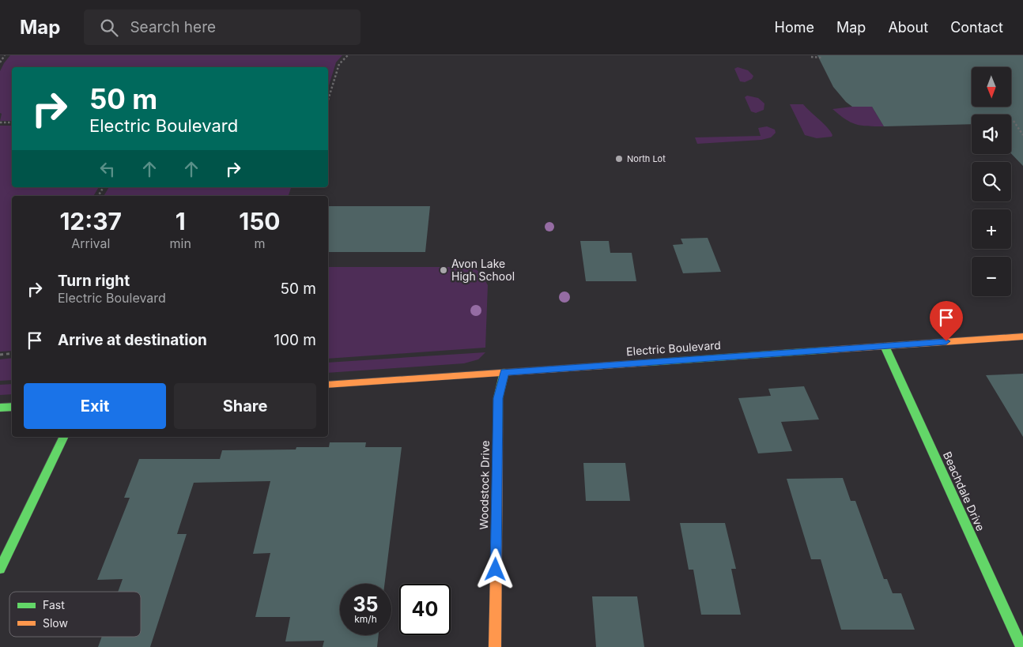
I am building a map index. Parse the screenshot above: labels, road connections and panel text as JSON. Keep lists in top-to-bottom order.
{
  "streets": {
    "street": ["Electric Boulevard", "Woodstock Drive", "Beachdale Drive"]
  },
  "crossings": [
    ["Electric Boulevard", "Woodstock Drive"],
    ["Electric Boulevard", "Beachdale Drive"]
  ],
  "places": ["North Lot", "Avon Lake High School"],
  "legend": ["Fast", "Slow"],
  "north": "bottom",
  "page": {
    "header": "Map",
    "search": "Search here",
    "nav": [
      "Home",
      "Map",
      "About",
      "Contact"
    ],
    "map_buttons": ["+", "−"],
    "turn": ["50 m", "Electric Boulevard"],
    "eta": [
      "12:37",
      "Arrival",
      "1",
      "min",
      "150",
      "m"
    ],
    "list": [
      {
        "name": "Turn right",
        "note": "Electric Boulevard",
        "value": "50 m"
      },
      {
        "name": "Arrive at destination",
        "value": "100 m"
      }
    ],
    "buttons": ["Exit", "Share"],
    "speed": "35 km/h",
    "limit": "40"
  }
}
